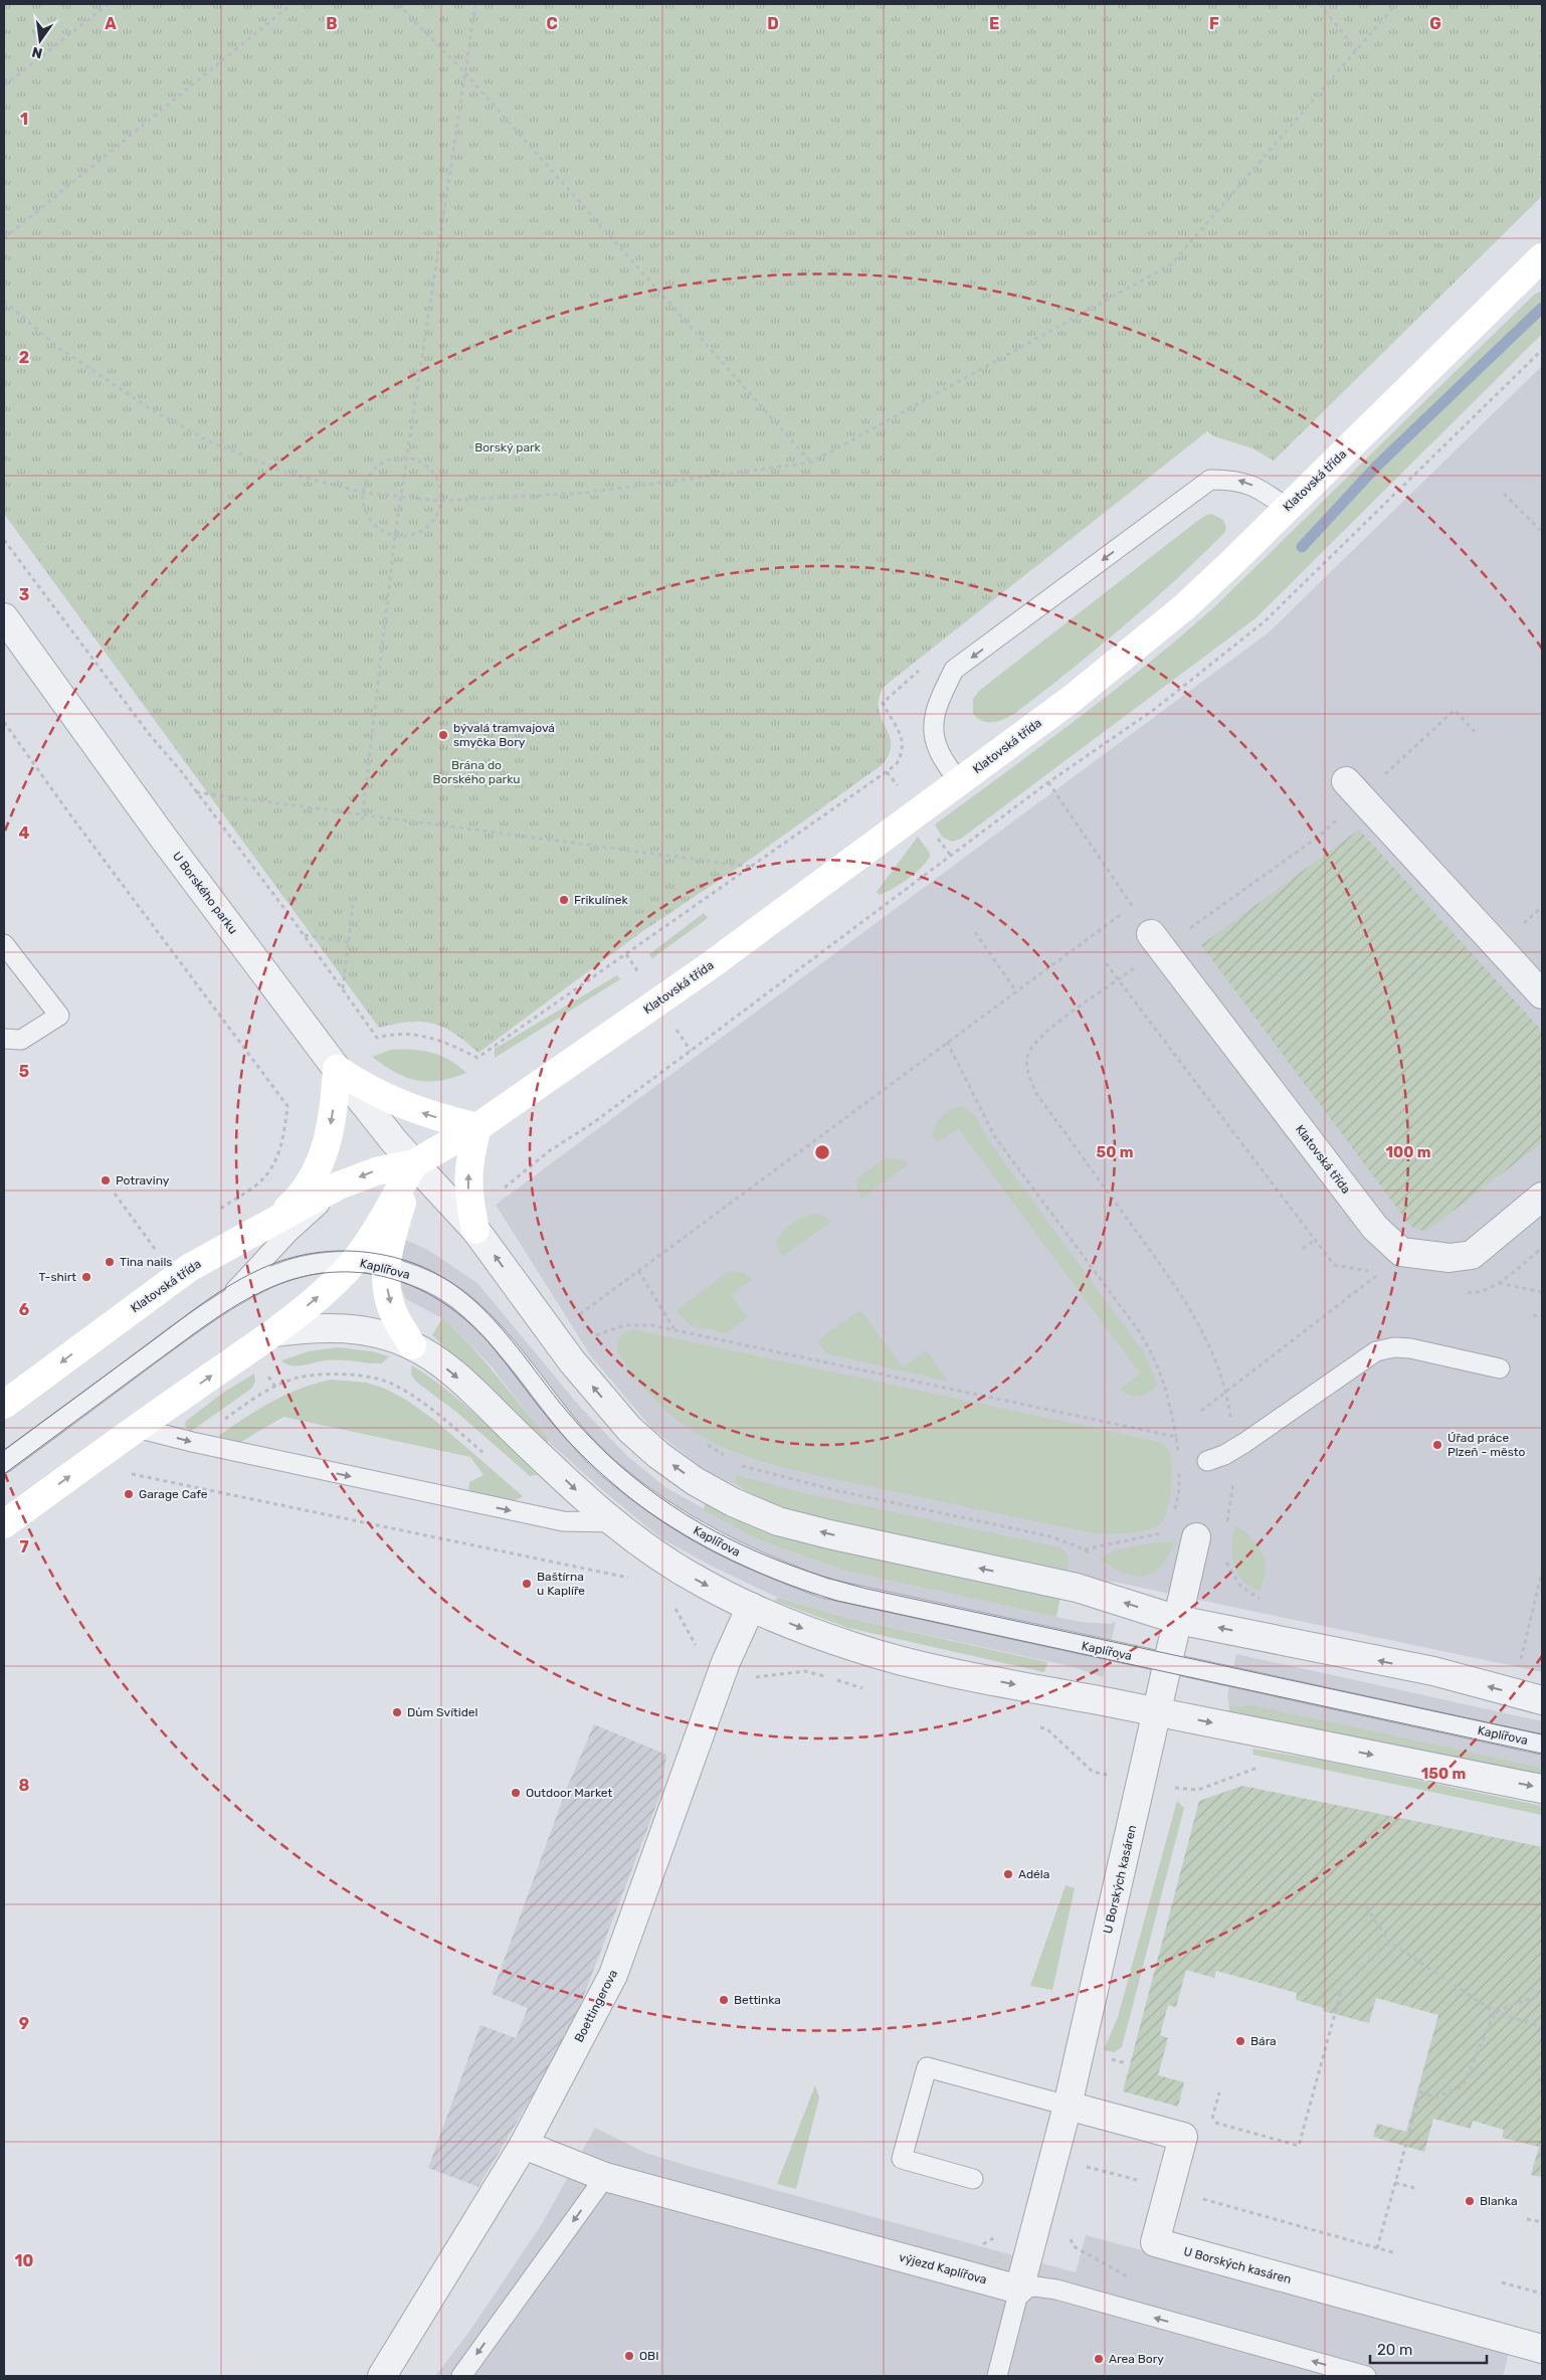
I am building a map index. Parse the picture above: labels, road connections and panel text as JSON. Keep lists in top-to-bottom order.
{
  "streets": {
    "main road": ["Klatovská třída"],
    "street": [
      "U Borského parku",
      "U Borských kasáren",
      "Boettingerova",
      "výjezd Kaplířova"
    ],
    "lane": ["Kaplířova"]
  },
  "crossings": [
    ["Klatovská třída", "U Borského parku"],
    ["Klatovská třída", "Kaplířova"],
    ["U Borských kasáren", "výjezd Kaplířova"],
    ["Boettingerova", "výjezd Kaplířova"]
  ],
  "one_way": ["výjezd Kaplířova"],
  "parks": ["Borský park", "Brána do Borského parku"],
  "places": [
    "bývalá tramvajová smyčka Bory",
    "Frikulínek",
    "Potraviny",
    "Tina nails",
    "T-shirt",
    "Úřad práce Plzeň - město",
    "Garage Cafe",
    "Baštírna u Kaplíře",
    "Dům Svítidel",
    "Outdoor Market",
    "Adéla",
    "Bettinka",
    "Bára",
    "Blanka",
    "OBI",
    "Area Bory"
  ],
  "scale_bar": "20 m",
  "north": "bottom",
  "grid": {
    "columns": [
      "A",
      "B",
      "C",
      "D",
      "E",
      "F",
      "G"
    ],
    "rows": [
      "1",
      "2",
      "3",
      "4",
      "5",
      "6",
      "7",
      "8",
      "9",
      "10"
    ]
  },
  "rings": ["50 m", "100 m", "150 m"]
}
